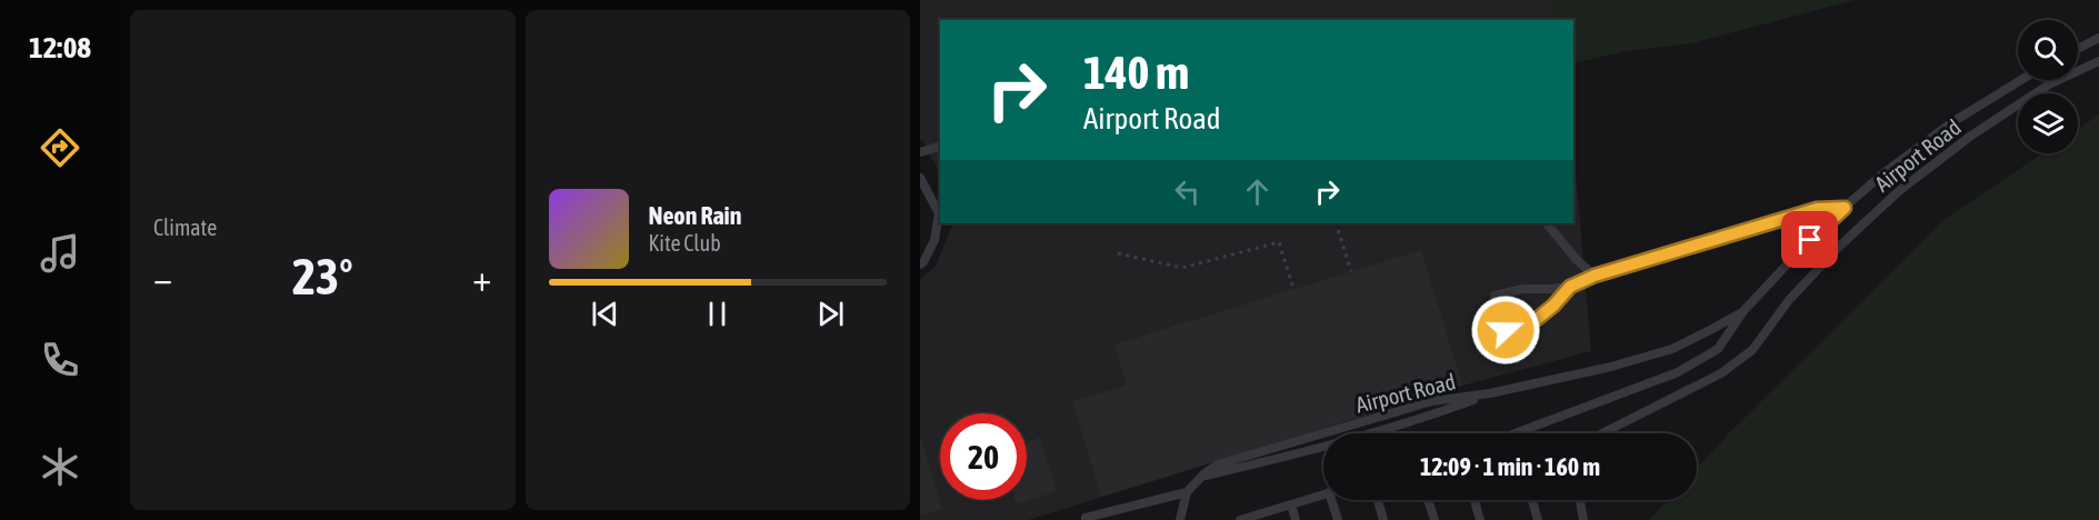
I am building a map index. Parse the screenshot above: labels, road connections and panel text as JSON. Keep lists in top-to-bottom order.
{
  "streets": {
    "lane": ["Airport Road"]
  },
  "page": {
    "tabs": "12:08",
    "tile": "Climate",
    "turn": ["140 m", "Airport Road"],
    "song": ["Neon Rain", "Kite Club"],
    "heat": ["−", "23°", "+"],
    "limit": "20",
    "trip": "12:09 · 1 min · 160 m"
  }
}
